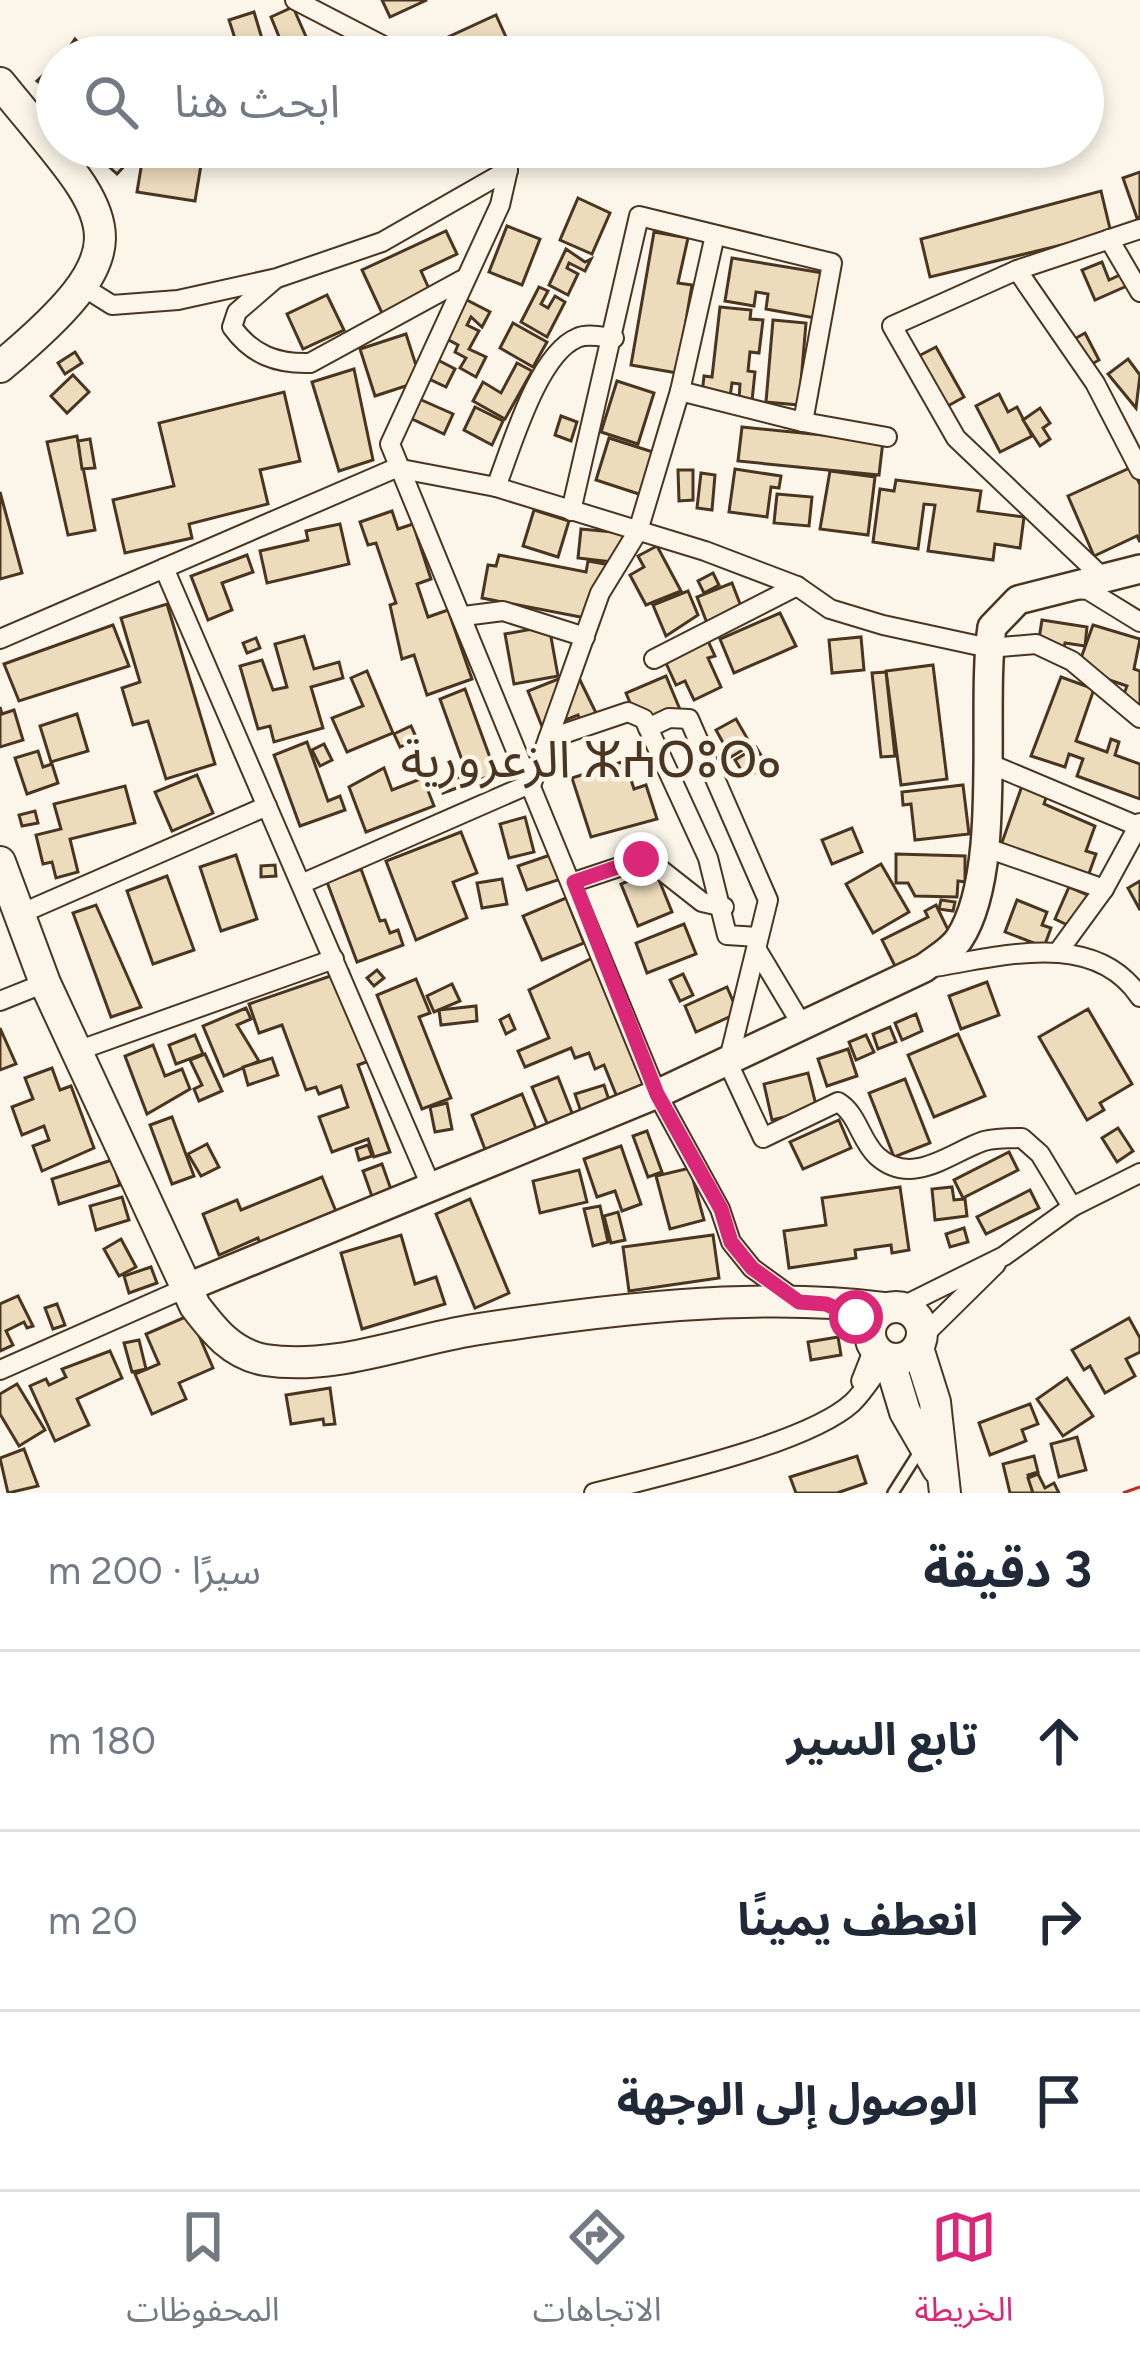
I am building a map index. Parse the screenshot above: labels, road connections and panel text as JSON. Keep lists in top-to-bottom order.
{
  "districts": ["الزعرورية ⵣⵄⵔⵓⵔⴰ"],
  "page": {
    "search": "ابحث هنا",
    "heading": ["3 دقيقة", "سيرًا · 200 m"],
    "list": [
      ["تابع السير", "180 m"],
      ["انعطف يمينًا", "20 m"],
      "الوصول إلى الوجهة"
    ],
    "nav": ["الخريطة", "الاتجاهات", "المحفوظات"]
  }
}
